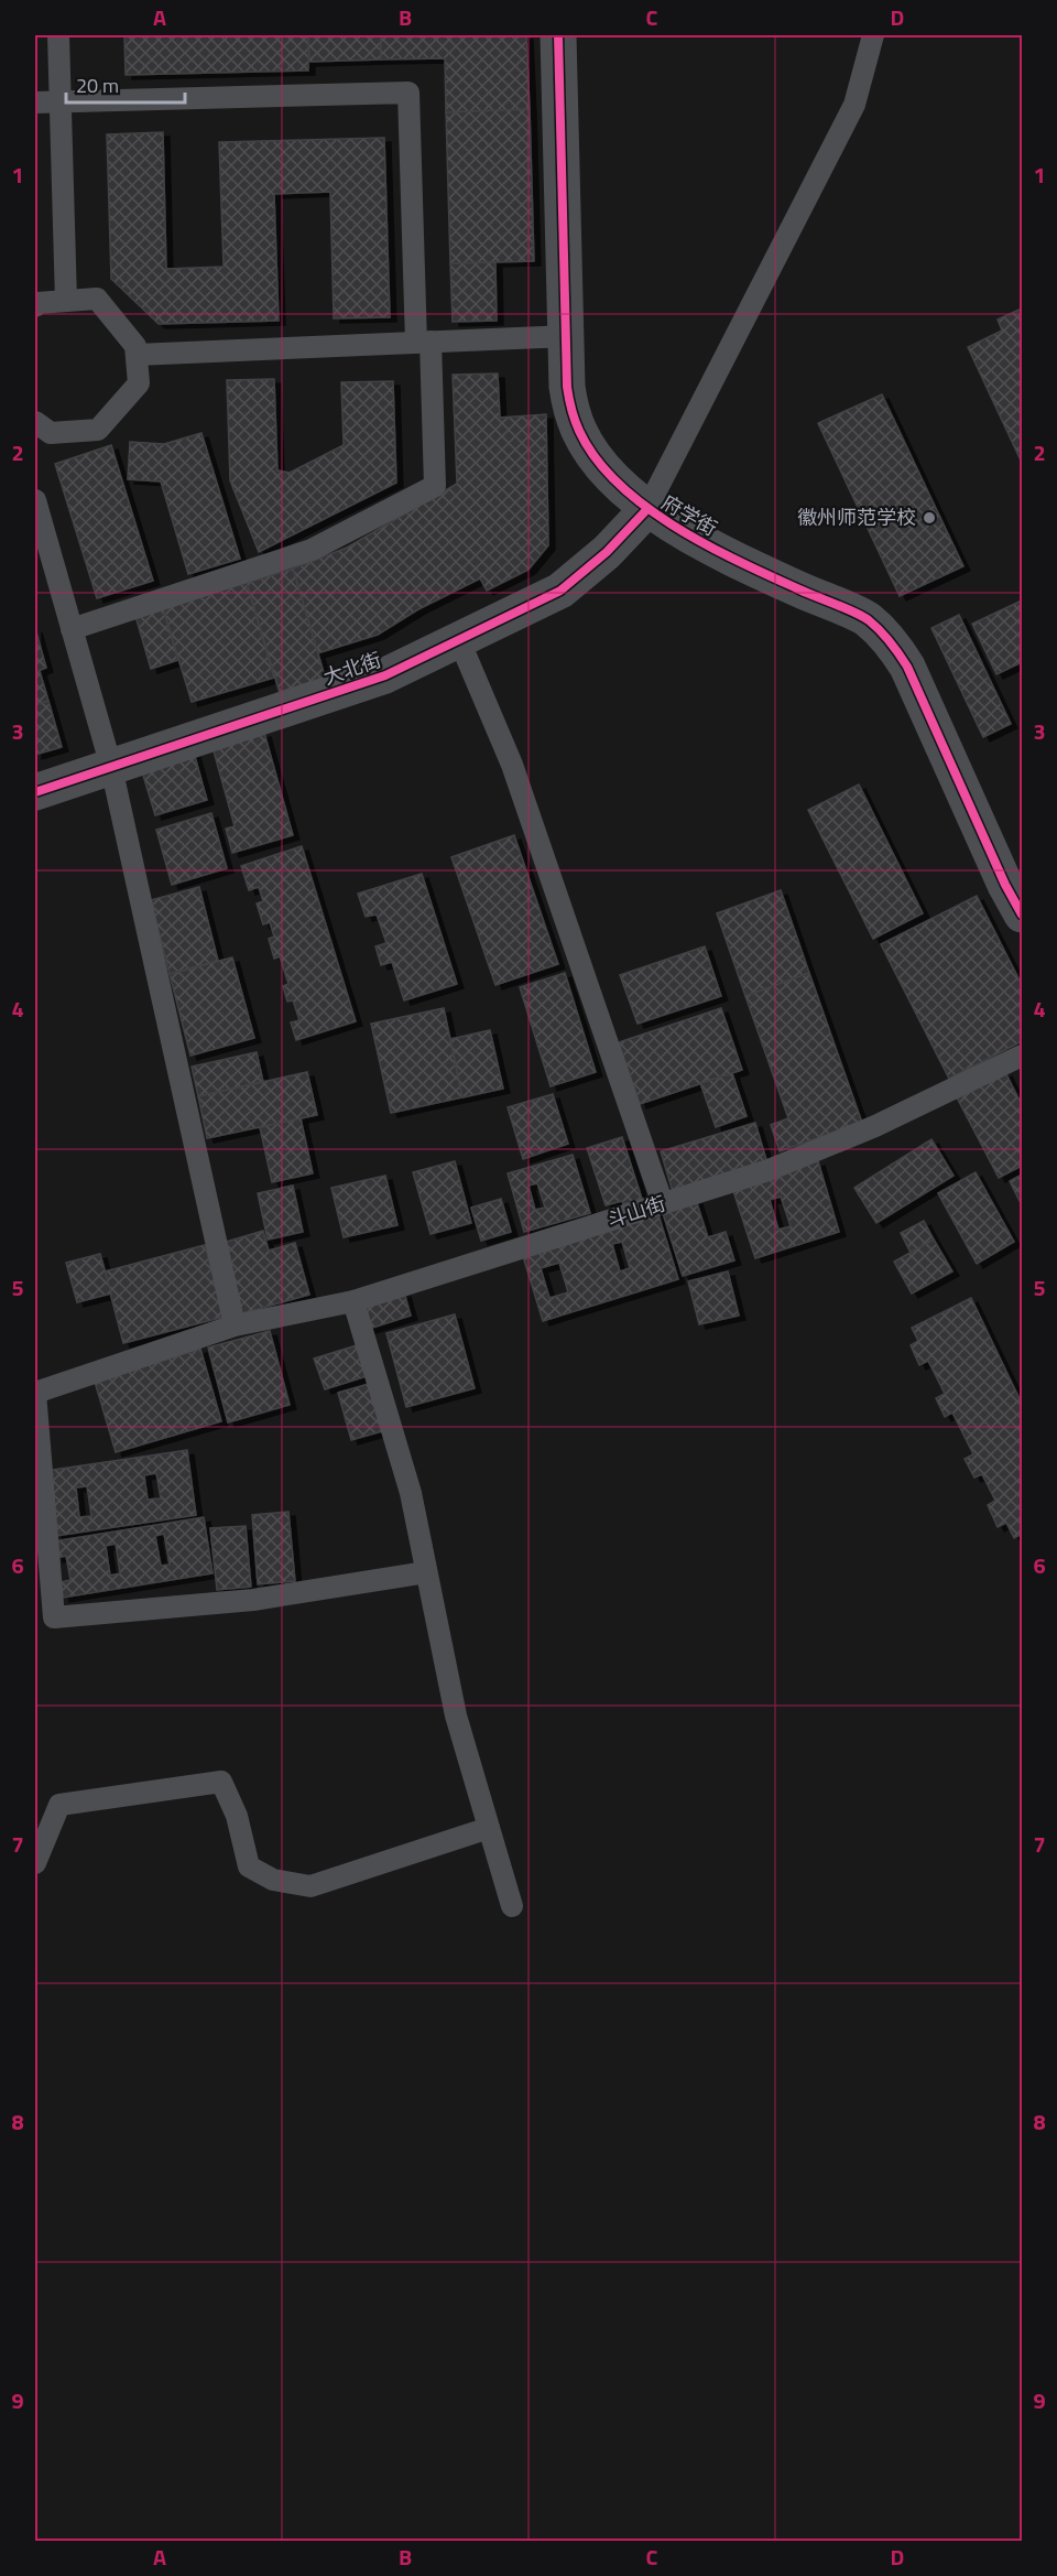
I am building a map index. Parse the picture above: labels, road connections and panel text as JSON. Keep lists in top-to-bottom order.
{
  "streets": {
    "street": ["府学街", "大北街"],
    "lane": ["斗山街"]
  },
  "crossings": [
    ["府学街", "大北街"]
  ],
  "places": ["徽州师范学校"],
  "scale_bar": "20 m",
  "grid": {
    "columns": [
      "A",
      "B",
      "C",
      "D"
    ],
    "rows": [
      "1",
      "2",
      "3",
      "4",
      "5",
      "6",
      "7",
      "8",
      "9"
    ]
  }
}
